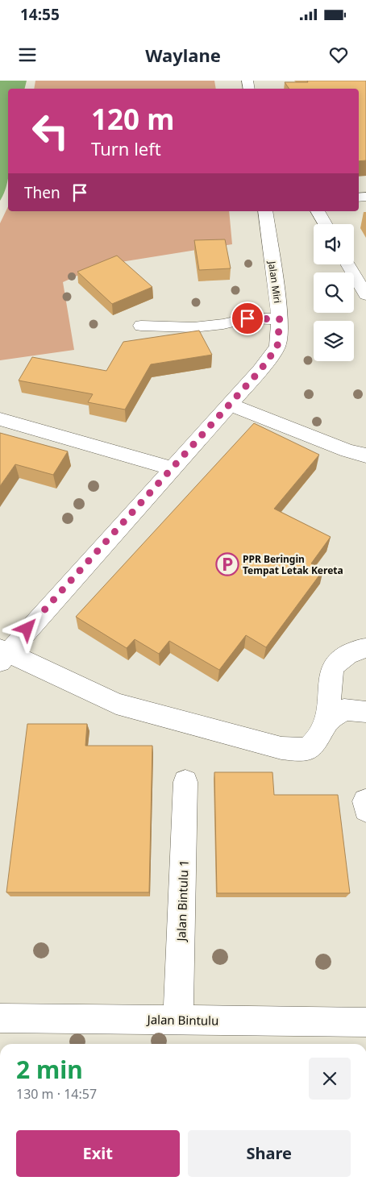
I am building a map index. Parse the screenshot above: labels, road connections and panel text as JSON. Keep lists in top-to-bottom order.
{
  "streets": {
    "street": ["Jalan Miri", "Jalan Bintulu 1", "Jalan Bintulu"]
  },
  "crossings": [
    ["Jalan Bintulu 1", "Jalan Bintulu"]
  ],
  "places": {
    "parking": ["PPR Beringin Tempat Letak Kereta"]
  },
  "page": {
    "status": "14:55",
    "header": "Waylane",
    "turn": ["120 m", "Turn left"],
    "then": "Then",
    "heading": ["2 min", "130 m · 14:57"],
    "buttons": ["Exit", "Share"]
  }
}
